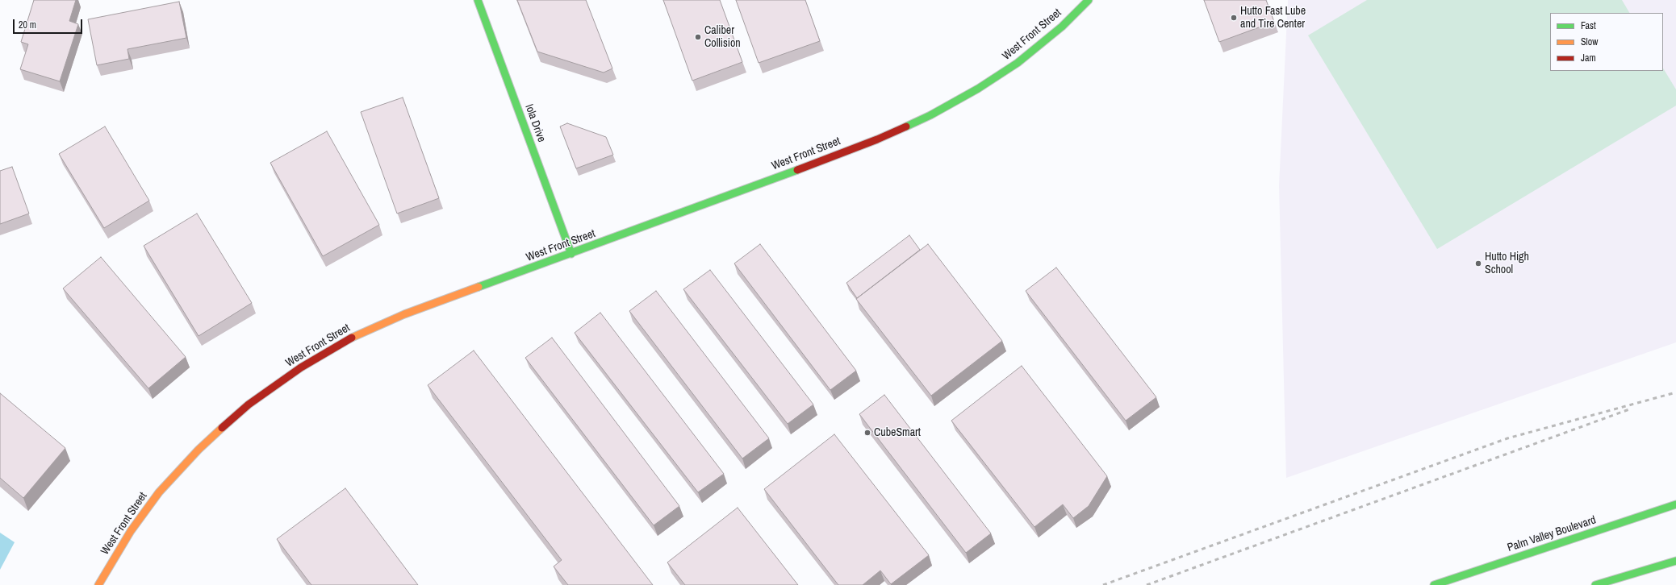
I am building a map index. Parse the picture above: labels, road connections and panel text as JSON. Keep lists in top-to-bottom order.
{
  "streets": {
    "main road": ["West Front Street", "Iola Drive", "Palm Valley Boulevard"]
  },
  "crossings": [
    ["West Front Street", "Iola Drive"]
  ],
  "places": [
    "Hutto Fast Lube and Tire Center",
    "Caliber Collision",
    "Hutto High School",
    "CubeSmart"
  ],
  "legend": ["Fast", "Slow", "Jam"],
  "scale_bar": "20 m"
}
